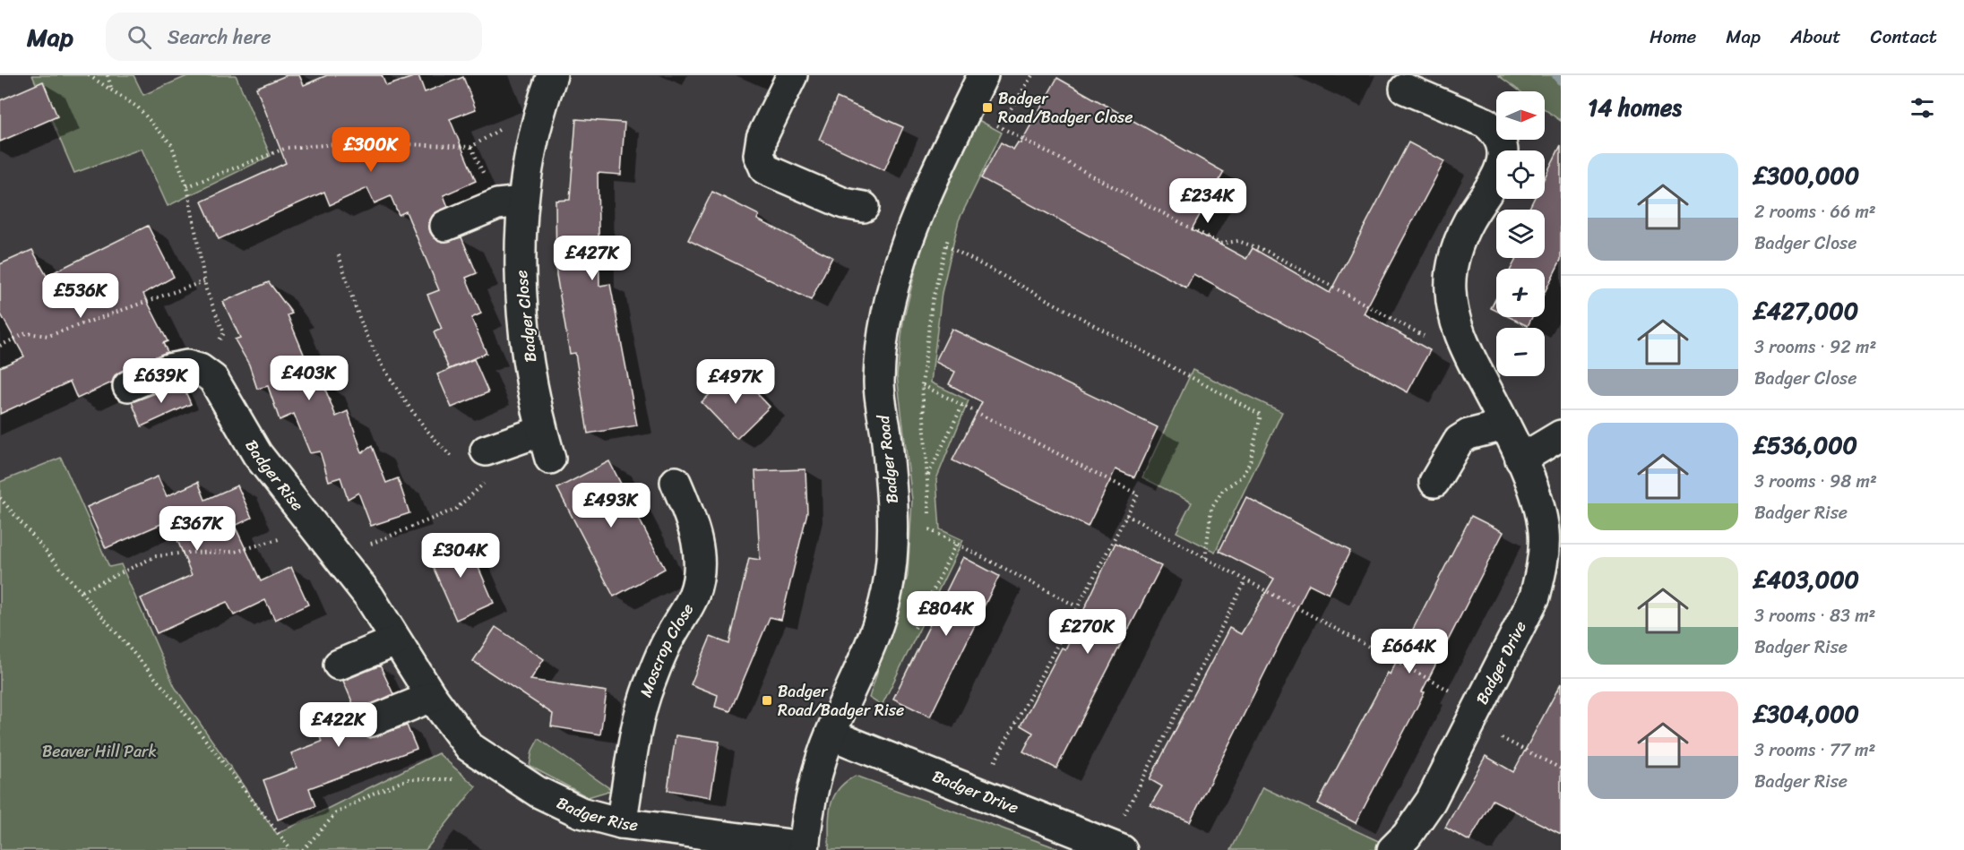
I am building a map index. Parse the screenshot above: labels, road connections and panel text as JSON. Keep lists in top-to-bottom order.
{
  "streets": {
    "street": [
      "Badger Close",
      "Badger Road",
      "Badger Rise",
      "Moscrop Close",
      "Badger Drive"
    ]
  },
  "crossings": [
    ["Badger Road", "Badger Rise"],
    ["Badger Road", "Badger Drive"],
    ["Badger Rise", "Moscrop Close"]
  ],
  "parks": ["Beaver Hill Park"],
  "places": {
    "transit": ["Badger Road/Badger Close", "Badger Road/Badger Rise"]
  },
  "north": "right",
  "page": {
    "header": "Map",
    "search": "Search here",
    "nav": [
      "Home",
      "Map",
      "About",
      "Contact"
    ],
    "heading": "14 homes",
    "map_buttons": ["+", "−"],
    "price": [
      "£300K",
      "£234K",
      "£427K",
      "£536K",
      "£403K",
      "£639K",
      "£497K",
      "£493K",
      "£367K",
      "£304K",
      "£804K",
      "£270K",
      "£664K",
      "£422K"
    ],
    "list": [
      {
        "name": "£300,000",
        "note": "2 rooms · 66 m² · Badger Close"
      },
      {
        "name": "£427,000",
        "note": "3 rooms · 92 m² · Badger Close"
      },
      {
        "name": "£536,000",
        "note": "3 rooms · 98 m² · Badger Rise"
      },
      {
        "name": "£403,000",
        "note": "3 rooms · 83 m² · Badger Rise"
      },
      {
        "name": "£304,000",
        "note": "3 rooms · 77 m² · Badger Rise"
      }
    ]
  }
}
